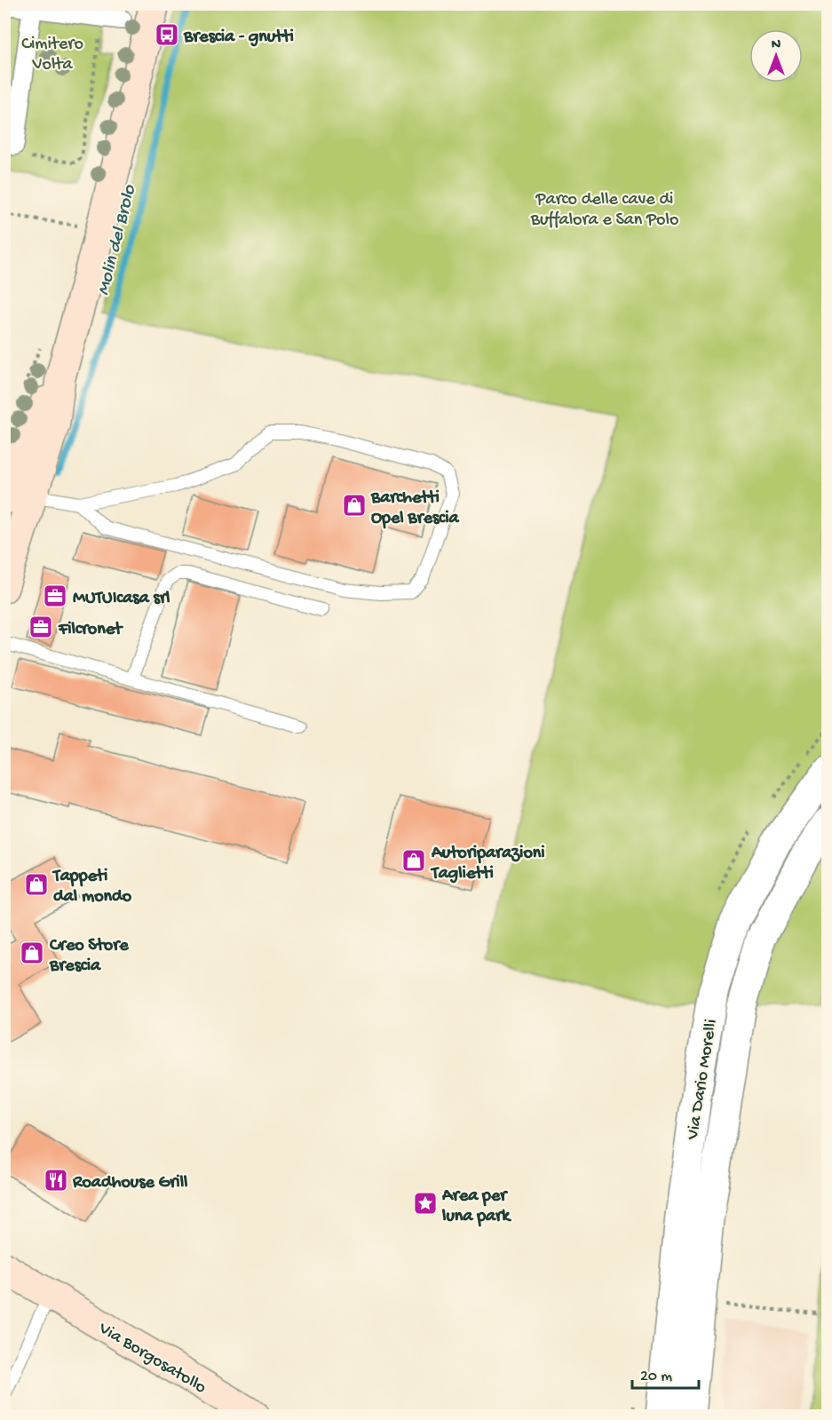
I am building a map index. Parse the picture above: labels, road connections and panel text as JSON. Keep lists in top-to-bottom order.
{
  "streets": {
    "main road": ["Via Borgosatollo"],
    "street": ["Via Dario Morelli"]
  },
  "water": ["Molin del Brolo"],
  "parks": ["Cimitero Volta", "Parco delle cave di Buffalora e San Polo"],
  "places": {
    "bus stop": ["Brescia - gnutti"],
    "shop": [
      "Barchetti Opel Brescia",
      "Autoriparazioni Taglietti",
      "Tappeti dal mondo",
      "Creo Store Brescia"
    ],
    "office": ["MUTUIcasa srl", "Filcronet"],
    "restaurant": ["Roadhouse Grill"],
    "place": ["Area per luna park"]
  },
  "scale_bar": "20 m",
  "north": "top"
}
